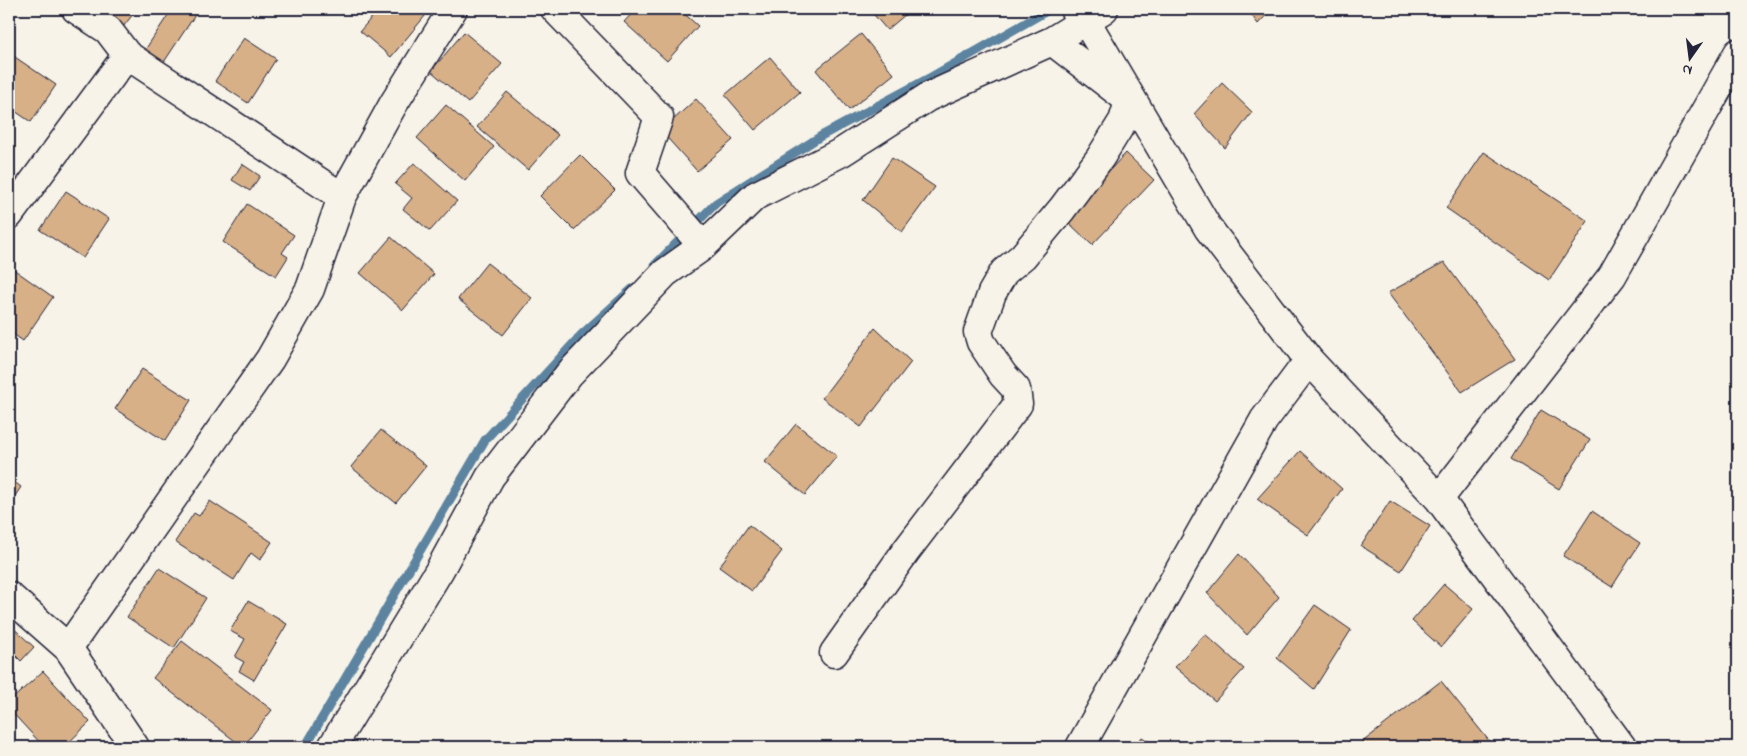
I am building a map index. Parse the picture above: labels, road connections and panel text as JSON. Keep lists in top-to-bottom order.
{
  "north": "bottom"
}
